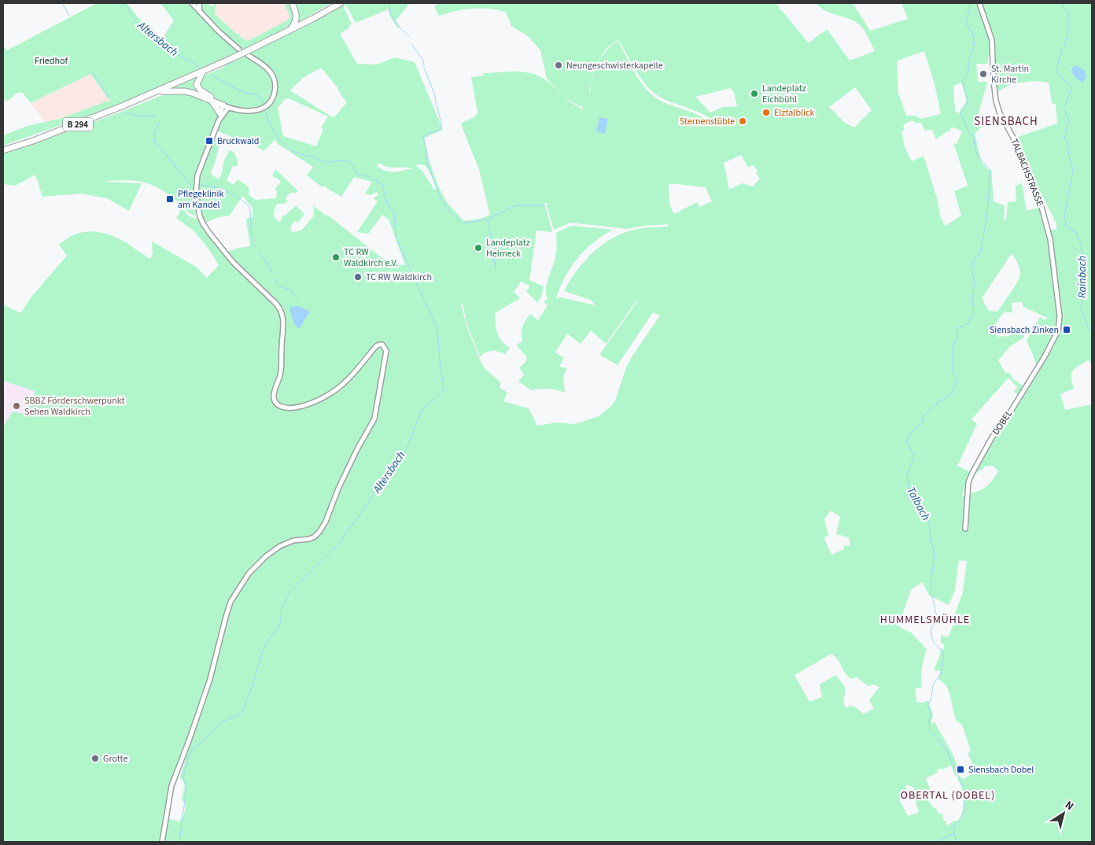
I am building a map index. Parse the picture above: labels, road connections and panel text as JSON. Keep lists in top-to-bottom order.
{
  "streets": {
    "highway": ["B 294"],
    "street": ["TALBACHSTRASSE", "DOBEL"]
  },
  "crossings": [
    ["TALBACHSTRASSE", "DOBEL"]
  ],
  "districts": ["SIENSBACH", "HUMMELSMÜHLE", "OBERTAL (DOBEL)"],
  "water": ["Altersbach", "Rainbach", "Talbach"],
  "parks": ["Friedhof"],
  "places": {
    "other": [
      "Neungeschwisterkapelle",
      "St. Martin Kirche",
      "Landeplatz Eichbühl",
      "Elztalblick",
      "Sternenstüble",
      "Landeplatz Heimeck",
      "TC RW Waldkirch e.V.",
      "TC RW Waldkirch",
      "SBBZ Förderschwerpunkt Sehen Waldkirch",
      "Grotte"
    ],
    "transit": [
      "Bruckwald",
      "Pflegeklinik am Kandel",
      "Siensbach Zinken",
      "Siensbach Dobel"
    ]
  },
  "north": "top right"
}
